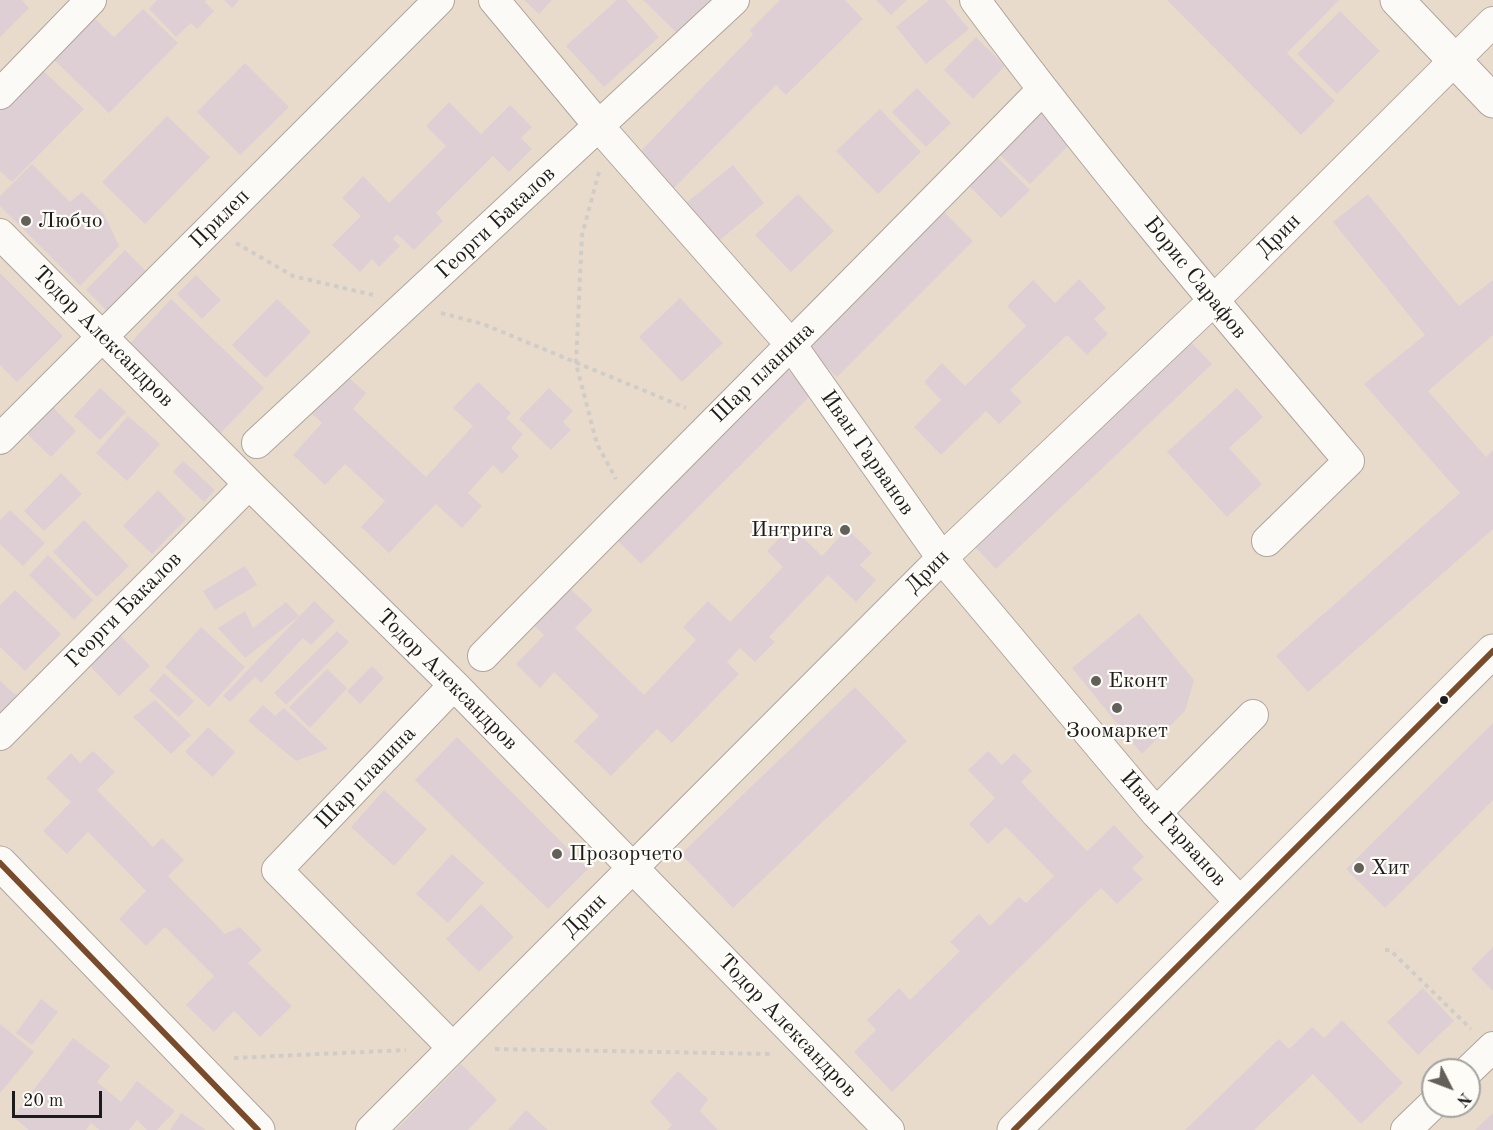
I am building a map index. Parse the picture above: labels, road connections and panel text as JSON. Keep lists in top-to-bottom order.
{
  "streets": {
    "street": [
      "Прилеп",
      "Георги Бакалов",
      "Дрин",
      "Борис Сарафов",
      "Тодор Александров",
      "Шар планина",
      "Иван Гарванов"
    ]
  },
  "crossings": [
    ["Прилеп", "Тодор Александров"],
    ["Георги Бакалов", "Тодор Александров"],
    ["Георги Бакалов", "Иван Гарванов"],
    ["Дрин", "Борис Сарафов"],
    ["Дрин", "Тодор Александров"],
    ["Дрин", "Шар планина"],
    ["Дрин", "Иван Гарванов"],
    ["Борис Сарафов", "Шар планина"],
    ["Тодор Александров", "Шар планина"],
    ["Шар планина", "Иван Гарванов"]
  ],
  "places": [
    "Любчо",
    "Интрига",
    "Еконт",
    "Зоомаркет",
    "Прозорчето",
    "Хит"
  ],
  "scale_bar": "20 m",
  "north": "bottom right"
}
